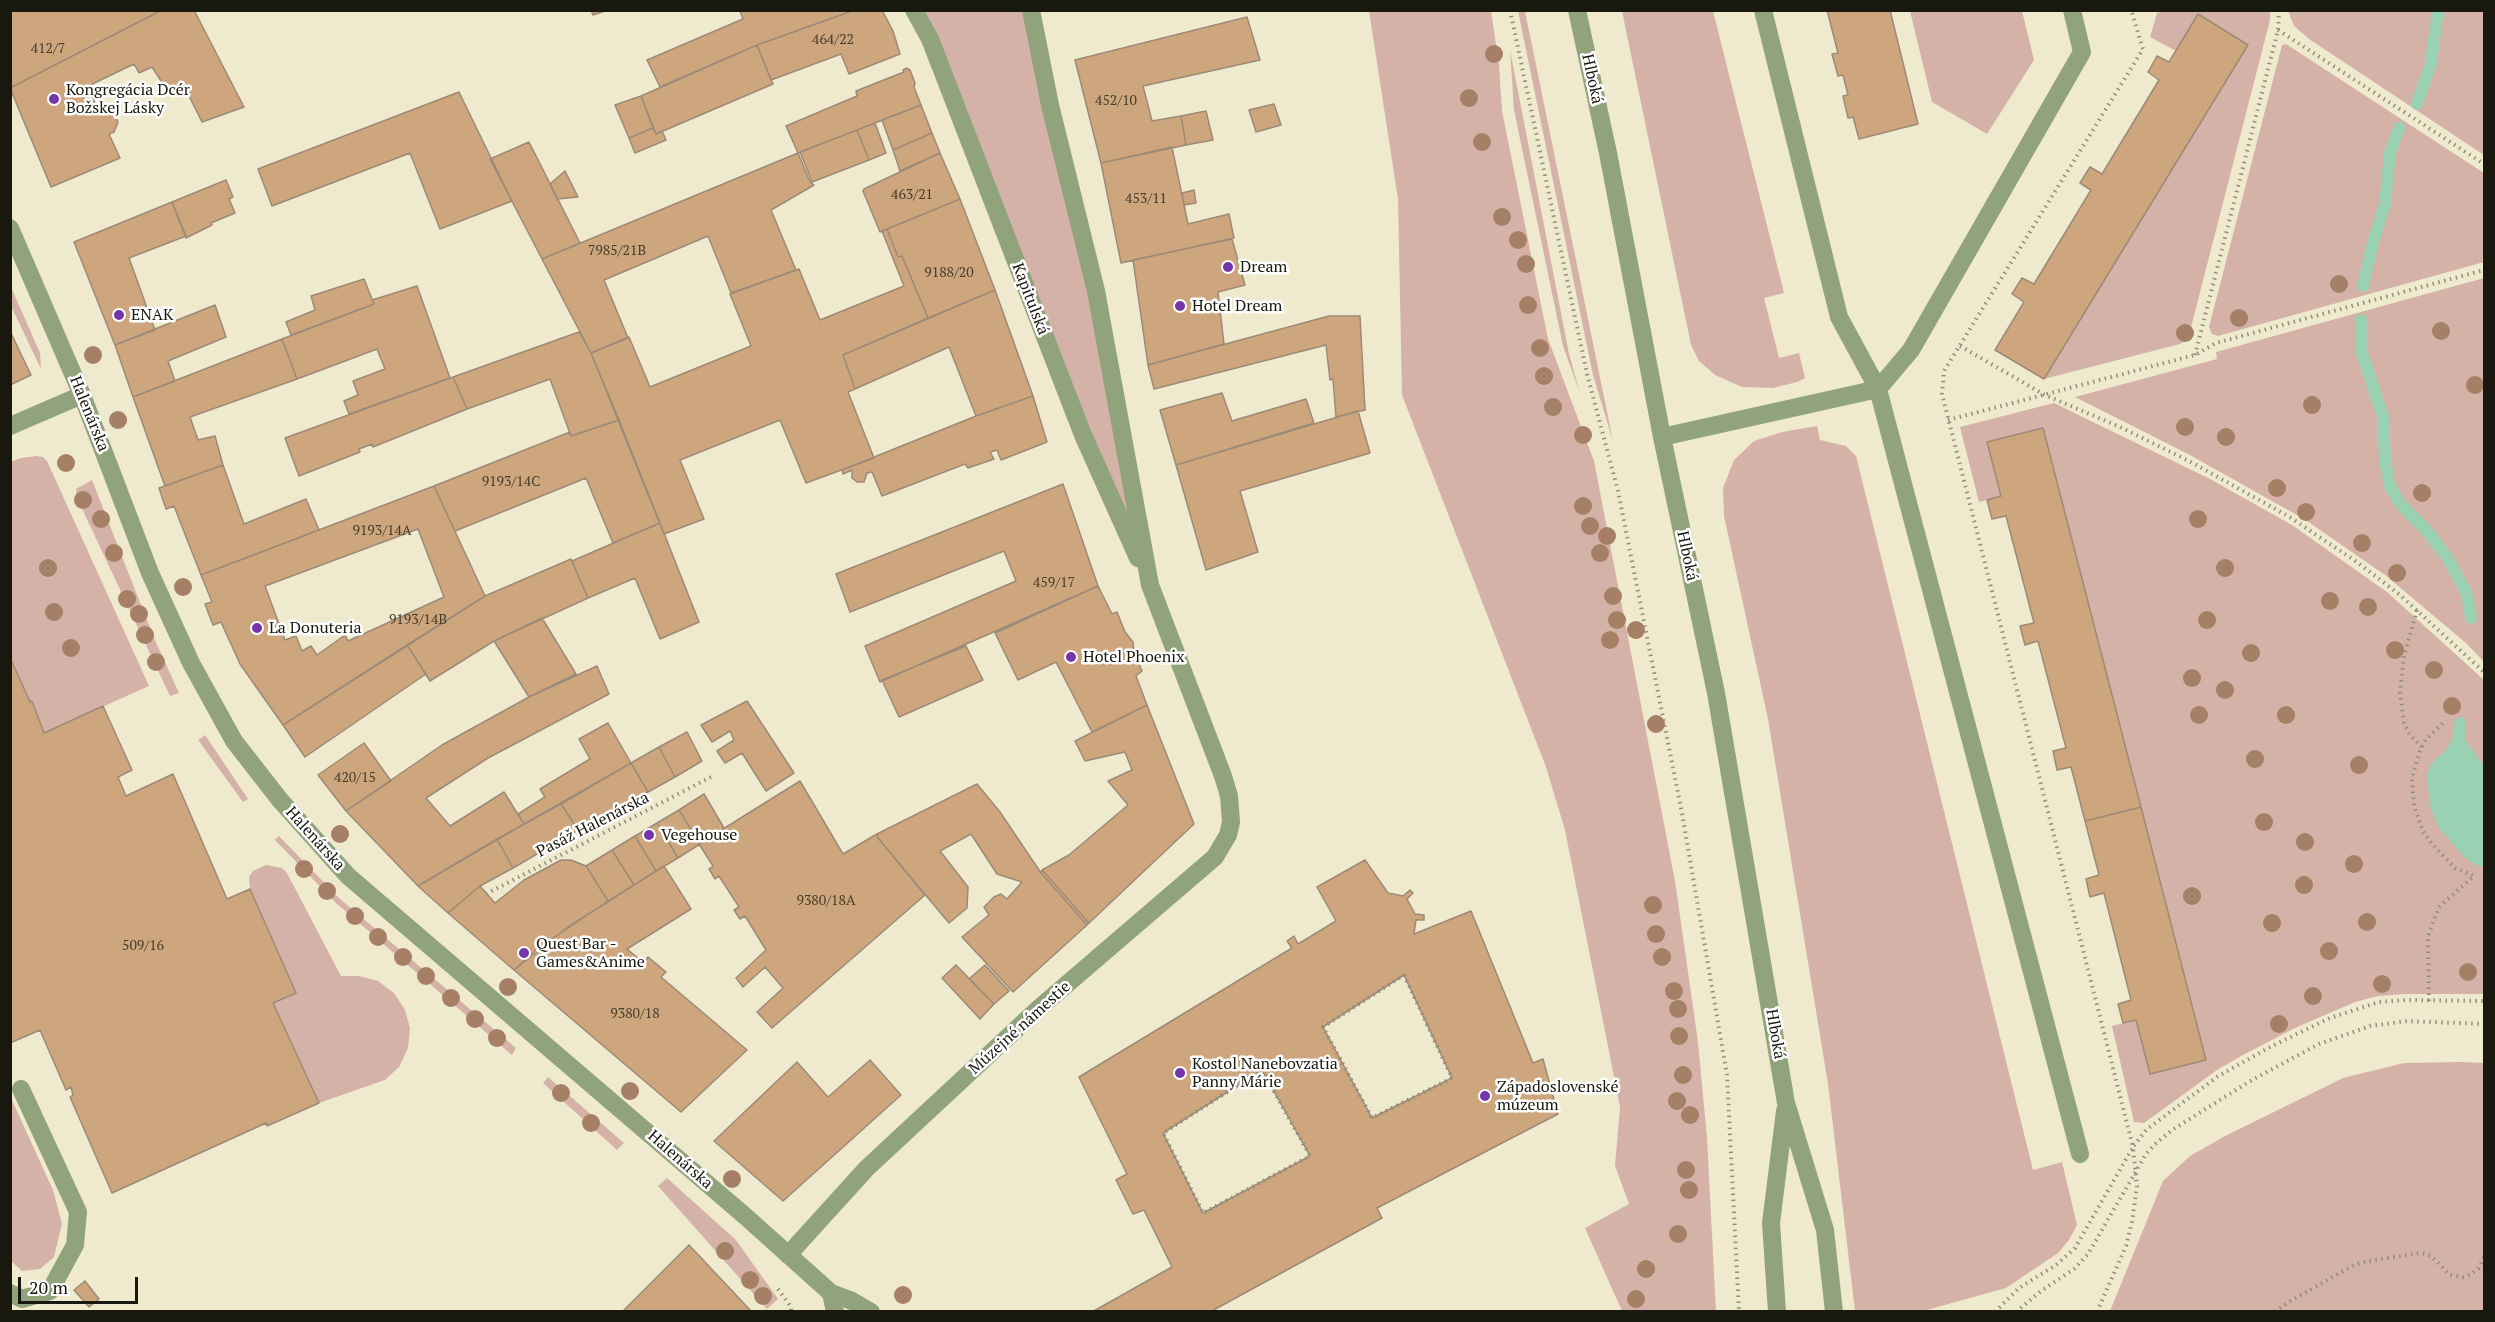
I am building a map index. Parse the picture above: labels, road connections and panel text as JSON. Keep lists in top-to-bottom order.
{
  "streets": {
    "street": [
      "Hlboká",
      "Kapitulská",
      "Halenárska",
      "Múzejné námestie"
    ],
    "path": ["Pasáž Halenárska"]
  },
  "crossings": [
    ["Kapitulská", "Múzejné námestie"],
    ["Halenárska", "Múzejné námestie"]
  ],
  "places": [
    "Kongregácia Dcér Božskej Lásky",
    "Dream",
    "Hotel Dream",
    "ENAK",
    "La Donuteria",
    "Hotel Phoenix",
    "Vegehouse",
    "Quest Bar - Games&Anime",
    "Kostol Nanebovzatia Panny Márie",
    "Západoslovenské múzeum"
  ],
  "house_numbers": [
    "464/22",
    "412/7",
    "452/10",
    "463/21",
    "453/11",
    "7985/21B",
    "9188/20",
    "9193/14C",
    "9193/14A",
    "459/17",
    "9193/14B",
    "420/15",
    "9380/18A",
    "509/16",
    "9380/18"
  ],
  "scale_bar": "20 m"
}
